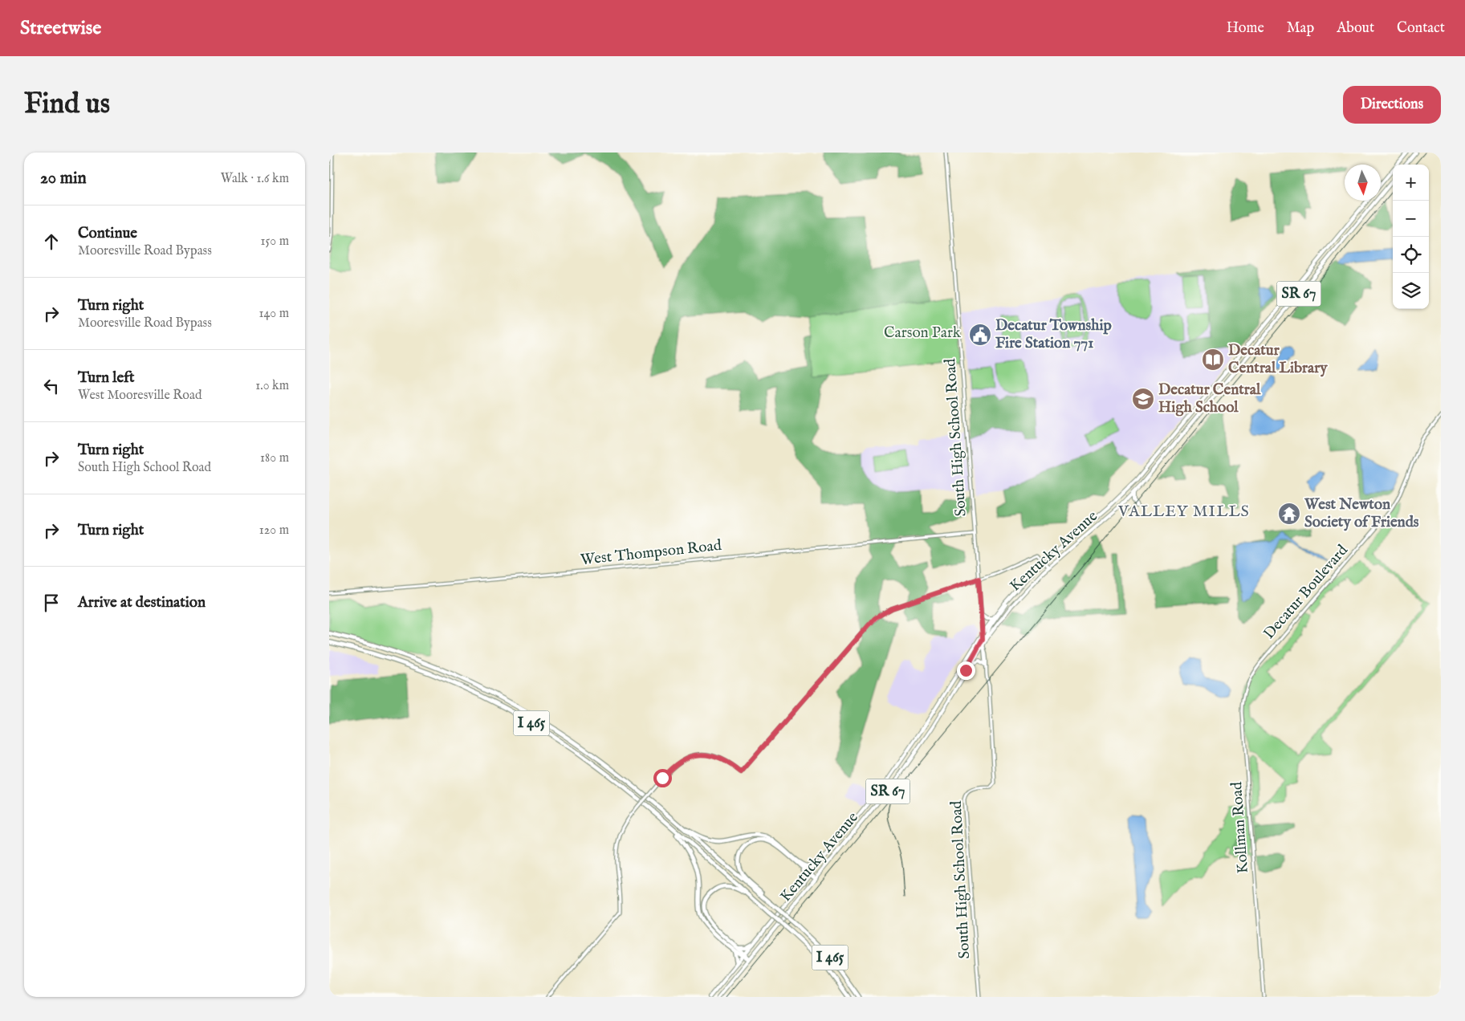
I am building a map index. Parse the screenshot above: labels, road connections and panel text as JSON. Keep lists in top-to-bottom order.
{
  "streets": {
    "highway": ["I 465"],
    "main road": ["SR 67", "Kentucky Avenue"],
    "street": [
      "South High School Road",
      "West Thompson Road",
      "Decatur Boulevard",
      "Kollman Road"
    ]
  },
  "crossings": [
    ["South High School Road", "Kentucky Avenue"],
    ["South High School Road", "West Thompson Road"],
    ["Decatur Boulevard", "Kollman Road"]
  ],
  "districts": ["VALLEY MILLS"],
  "parks": ["Carson Park"],
  "places": {
    "public building": ["Decatur Township Fire Station 771"],
    "library": ["Decatur Central Library"],
    "school or university": ["Decatur Central High School"],
    "temple": ["West Newton Society of Friends"]
  },
  "north": "bottom",
  "page": {
    "header": "Streetwise",
    "nav": [
      "Home",
      "Map",
      "About",
      "Contact"
    ],
    "buttons": "Directions",
    "title": "Find us",
    "heading": ["20 min", "Walk · 1.6 km"],
    "map_buttons": ["+", "−"],
    "list": [
      ["Continue", "Mooresville Road Bypass", "150 m"],
      ["Turn right", "Mooresville Road Bypass", "140 m"],
      ["Turn left", "West Mooresville Road", "1.0 km"],
      ["Turn right", "South High School Road", "180 m"],
      ["Turn right", "120 m"],
      "Arrive at destination"
    ]
  }
}
